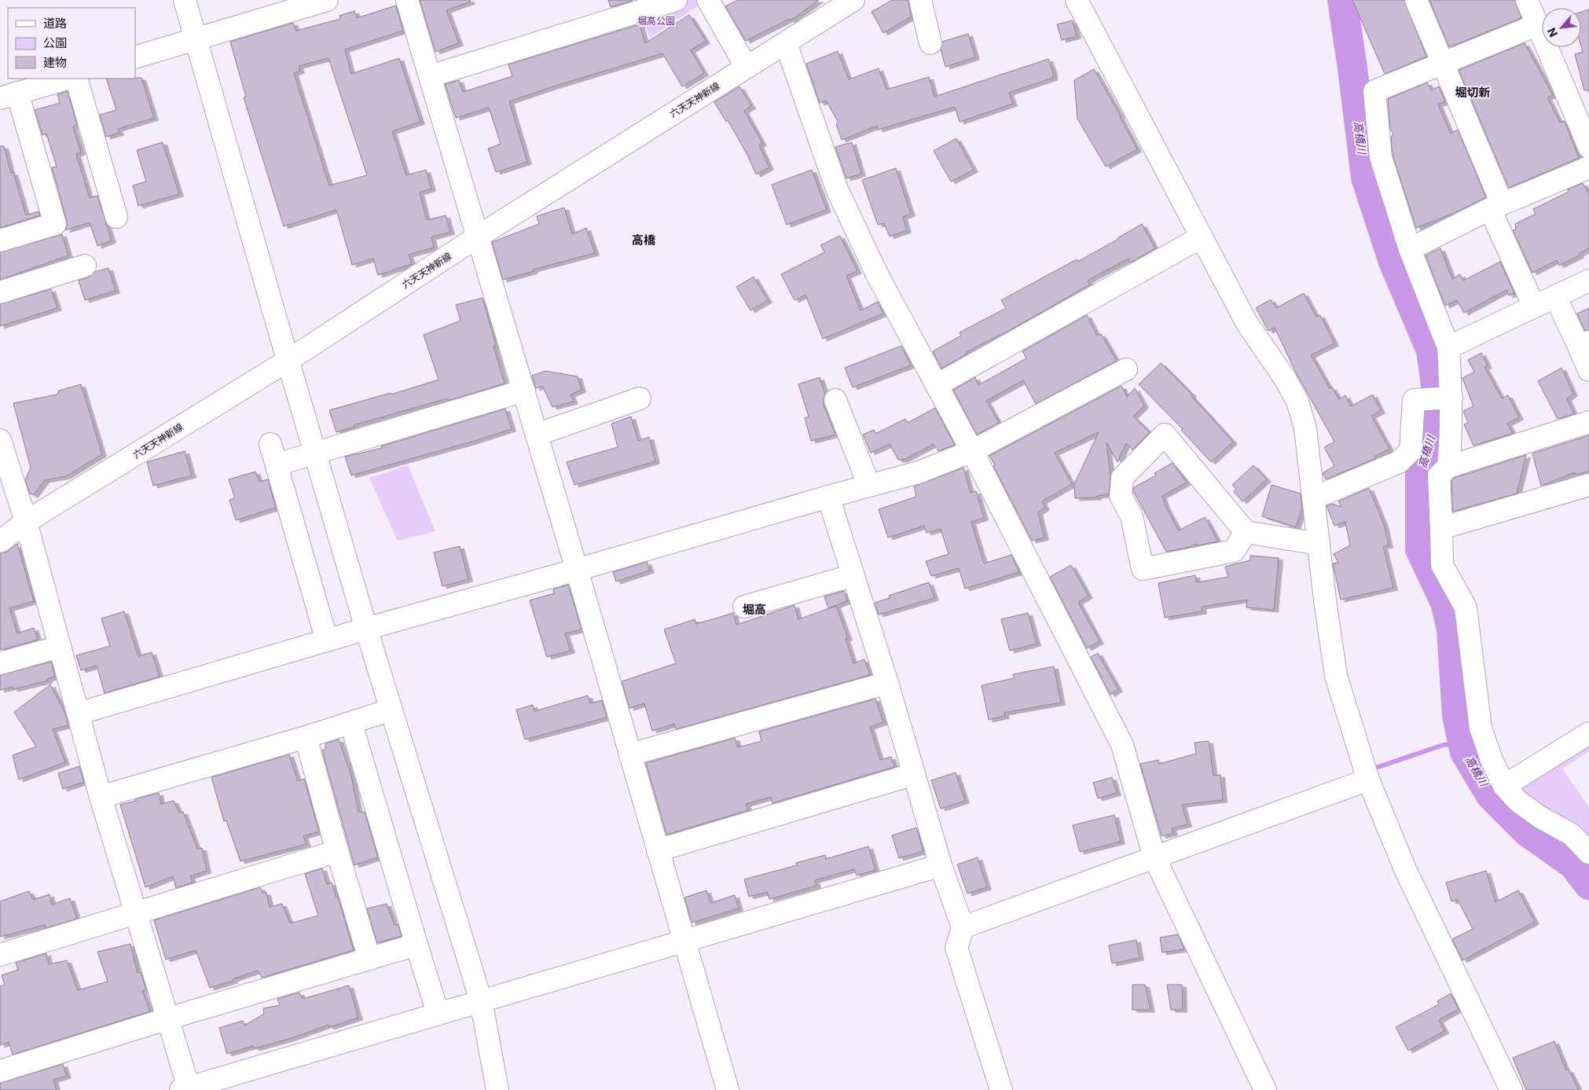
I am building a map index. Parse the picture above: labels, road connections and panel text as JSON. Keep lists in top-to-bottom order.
{
  "streets": {
    "street": ["六天天神新線"]
  },
  "districts": ["堀切新", "高橋", "堀高"],
  "water": ["高橋川"],
  "parks": ["堀高公園"],
  "legend": ["道路", "公園", "建物"],
  "north": "bottom left"
}
